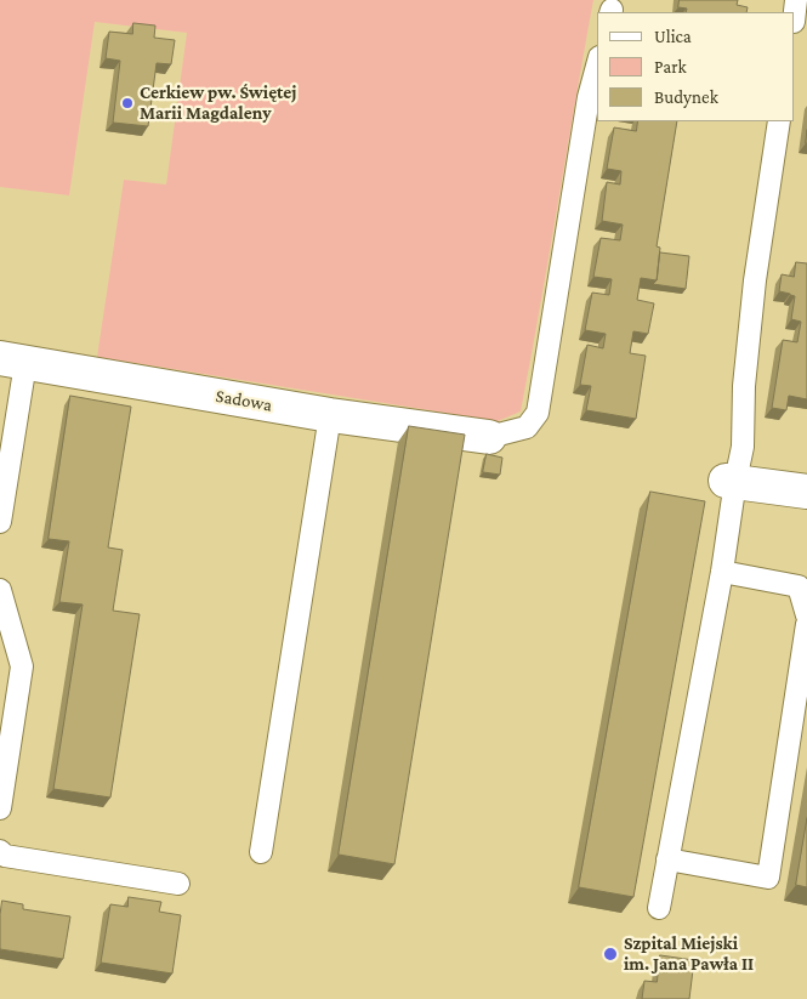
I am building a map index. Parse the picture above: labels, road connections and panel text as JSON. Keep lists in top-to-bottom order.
{
  "streets": {
    "street": ["Sadowa"]
  },
  "places": ["Cerkiew pw. Świętej Marii Magdaleny", "Szpital Miejski im. Jana Pawła II"],
  "legend": ["Ulica", "Park", "Budynek"]
}
